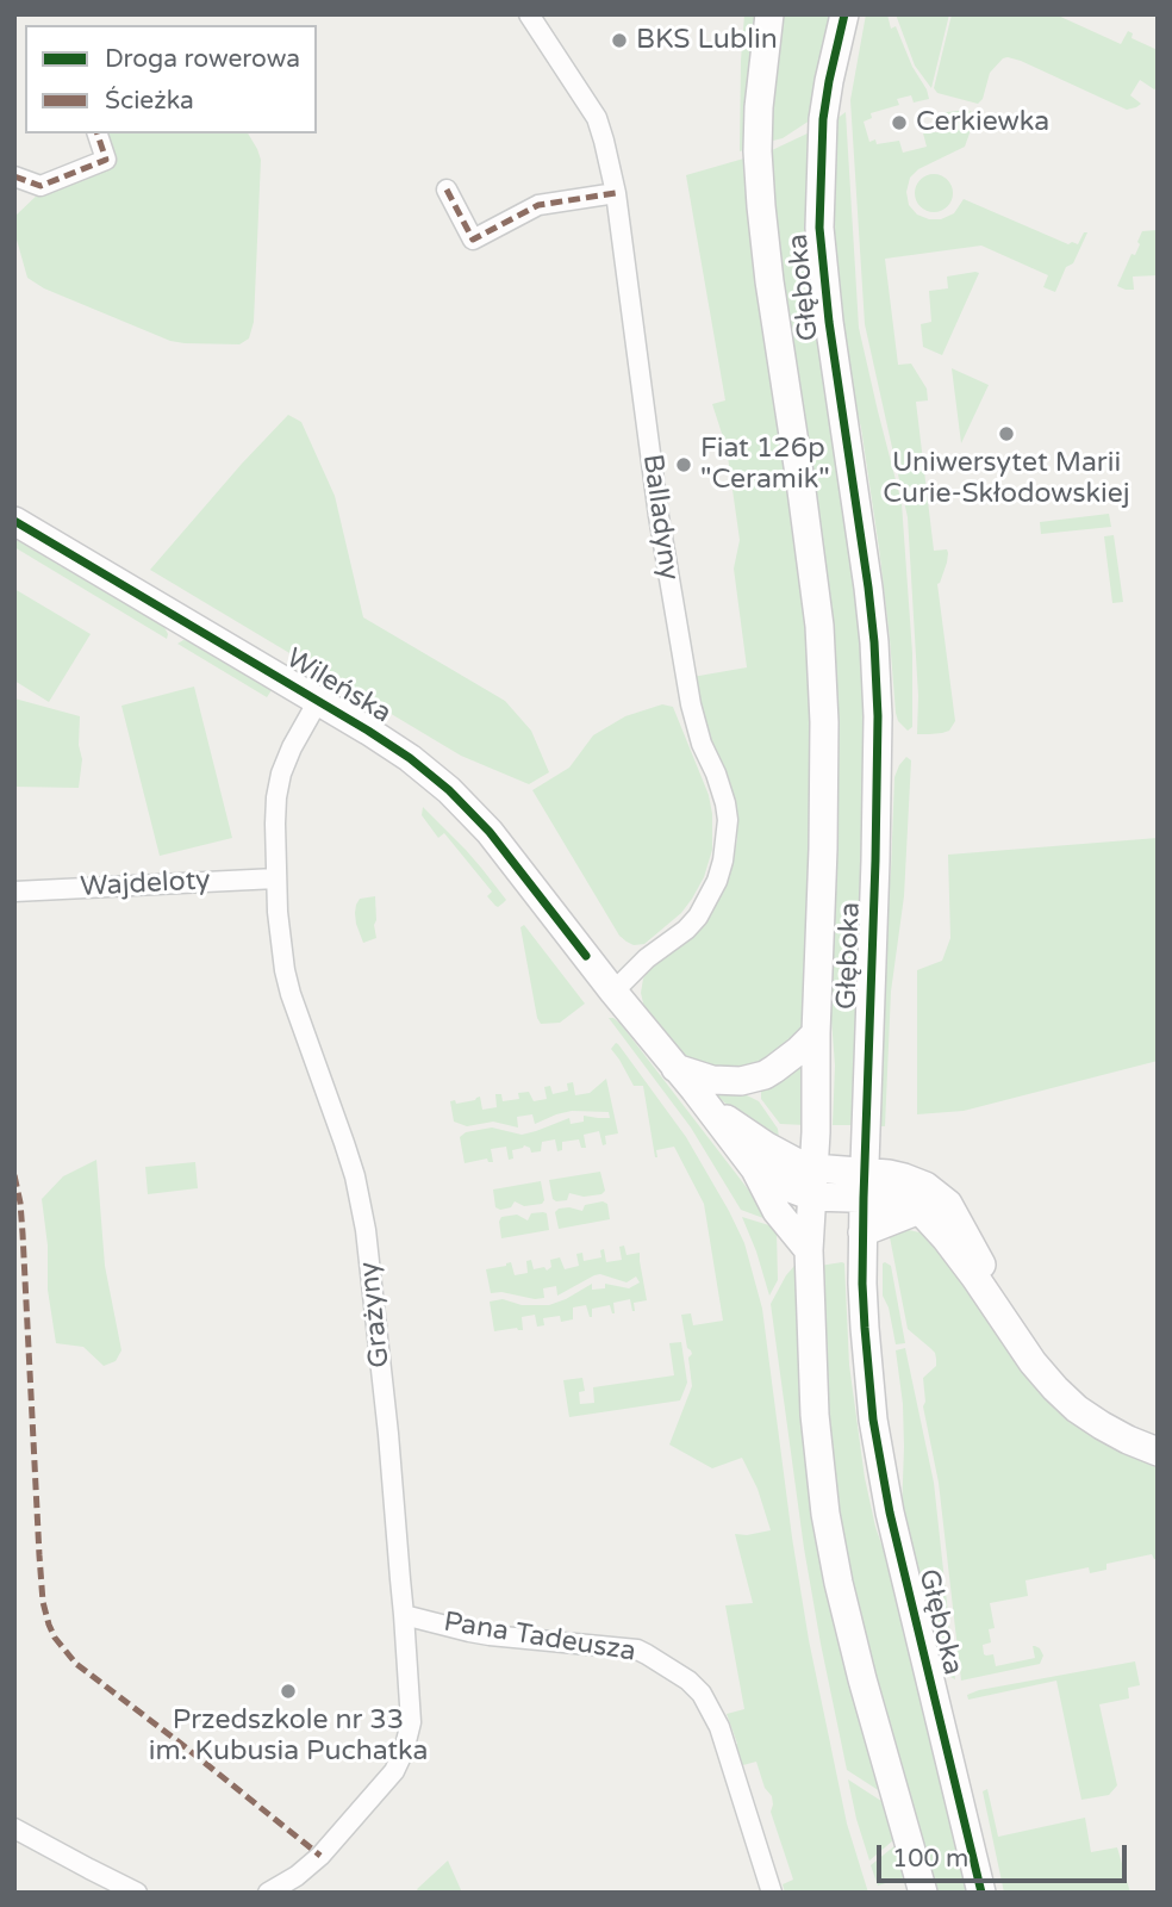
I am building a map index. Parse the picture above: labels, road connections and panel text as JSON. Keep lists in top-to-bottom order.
{
  "streets": {
    "street": [
      "Głęboka",
      "Balladyny",
      "Wileńska",
      "Wajdeloty",
      "Grażyny",
      "Pana Tadeusza"
    ]
  },
  "crossings": [
    ["Głęboka", "Wileńska"],
    ["Balladyny", "Wileńska"],
    ["Wileńska", "Grażyny"],
    ["Wajdeloty", "Grażyny"],
    ["Grażyny", "Pana Tadeusza"]
  ],
  "places": [
    "BKS Lublin",
    "Cerkiewka",
    "Uniwersytet Marii Curie-Skłodowskiej",
    "Fiat 126p \"Ceramik\"",
    "Przedszkole nr 33 im. Kubusia Puchatka"
  ],
  "legend": ["Droga rowerowa", "Ścieżka"],
  "scale_bar": "100 m"
}
